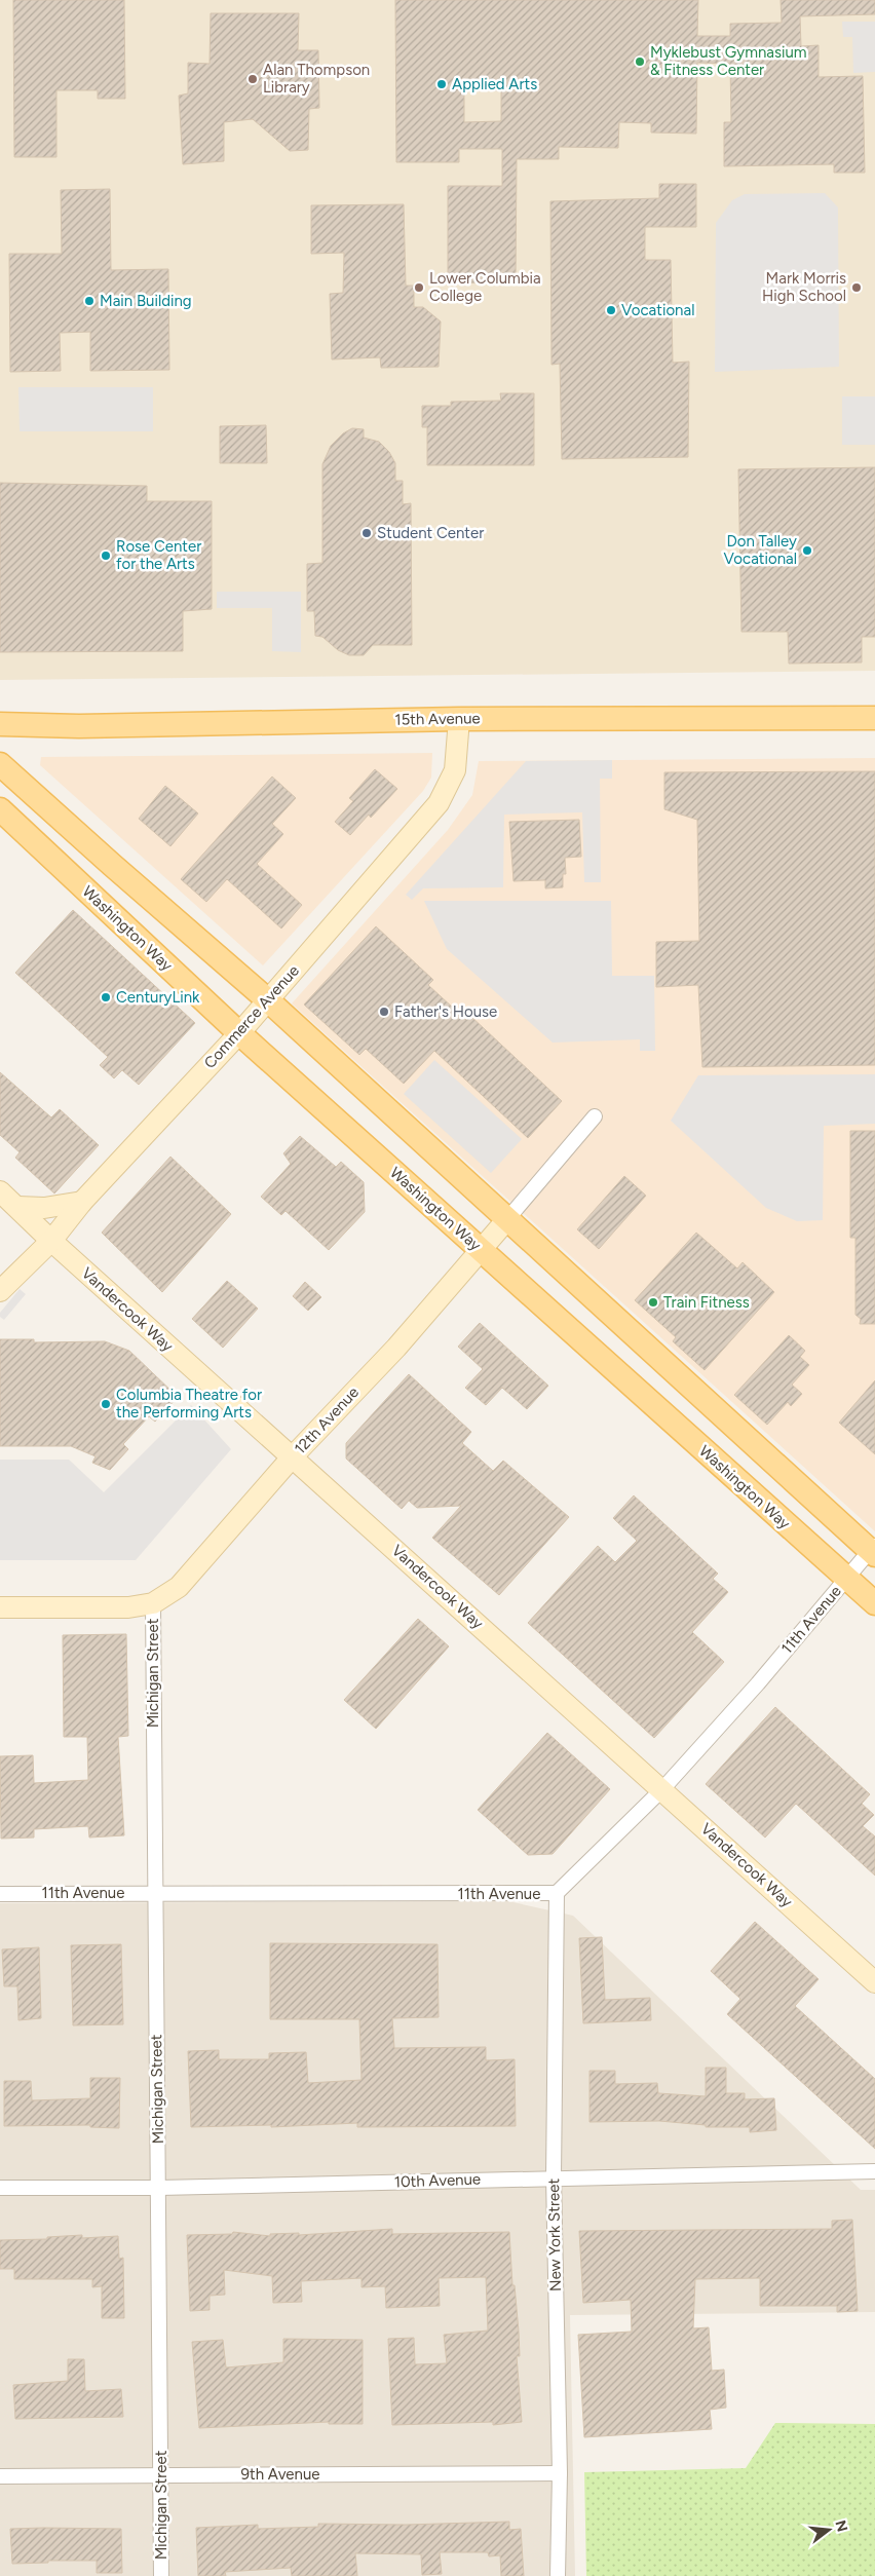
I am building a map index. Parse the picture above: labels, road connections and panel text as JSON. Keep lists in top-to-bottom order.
{
  "streets": {
    "main road": ["15th Avenue", "Washington Way"],
    "street": [
      "Commerce Avenue",
      "Vandercook Way",
      "12th Avenue",
      "11th Avenue",
      "Michigan Street",
      "10th Avenue",
      "New York Street",
      "9th Avenue"
    ]
  },
  "crossings": [
    ["15th Avenue", "Commerce Avenue"],
    ["Washington Way", "Commerce Avenue"],
    ["Washington Way", "12th Avenue"],
    ["Washington Way", "11th Avenue"],
    ["Commerce Avenue", "Vandercook Way"],
    ["Vandercook Way", "12th Avenue"],
    ["Vandercook Way", "11th Avenue"],
    ["12th Avenue", "Michigan Street"],
    ["11th Avenue", "Michigan Street"],
    ["11th Avenue", "New York Street"],
    ["Michigan Street", "10th Avenue"],
    ["Michigan Street", "9th Avenue"],
    ["10th Avenue", "New York Street"],
    ["New York Street", "9th Avenue"]
  ],
  "places": [
    "Myklebust Gymnasium & Fitness Center",
    "Alan Thompson Library",
    "Applied Arts",
    "Lower Columbia College",
    "Mark Morris High School",
    "Main Building",
    "Vocational",
    "Student Center",
    "Don Talley Vocational",
    "Rose Center for the Arts",
    "CenturyLink",
    "Father's House",
    "Train Fitness",
    "Columbia Theatre for the Performing Arts"
  ],
  "north": "right"
}
